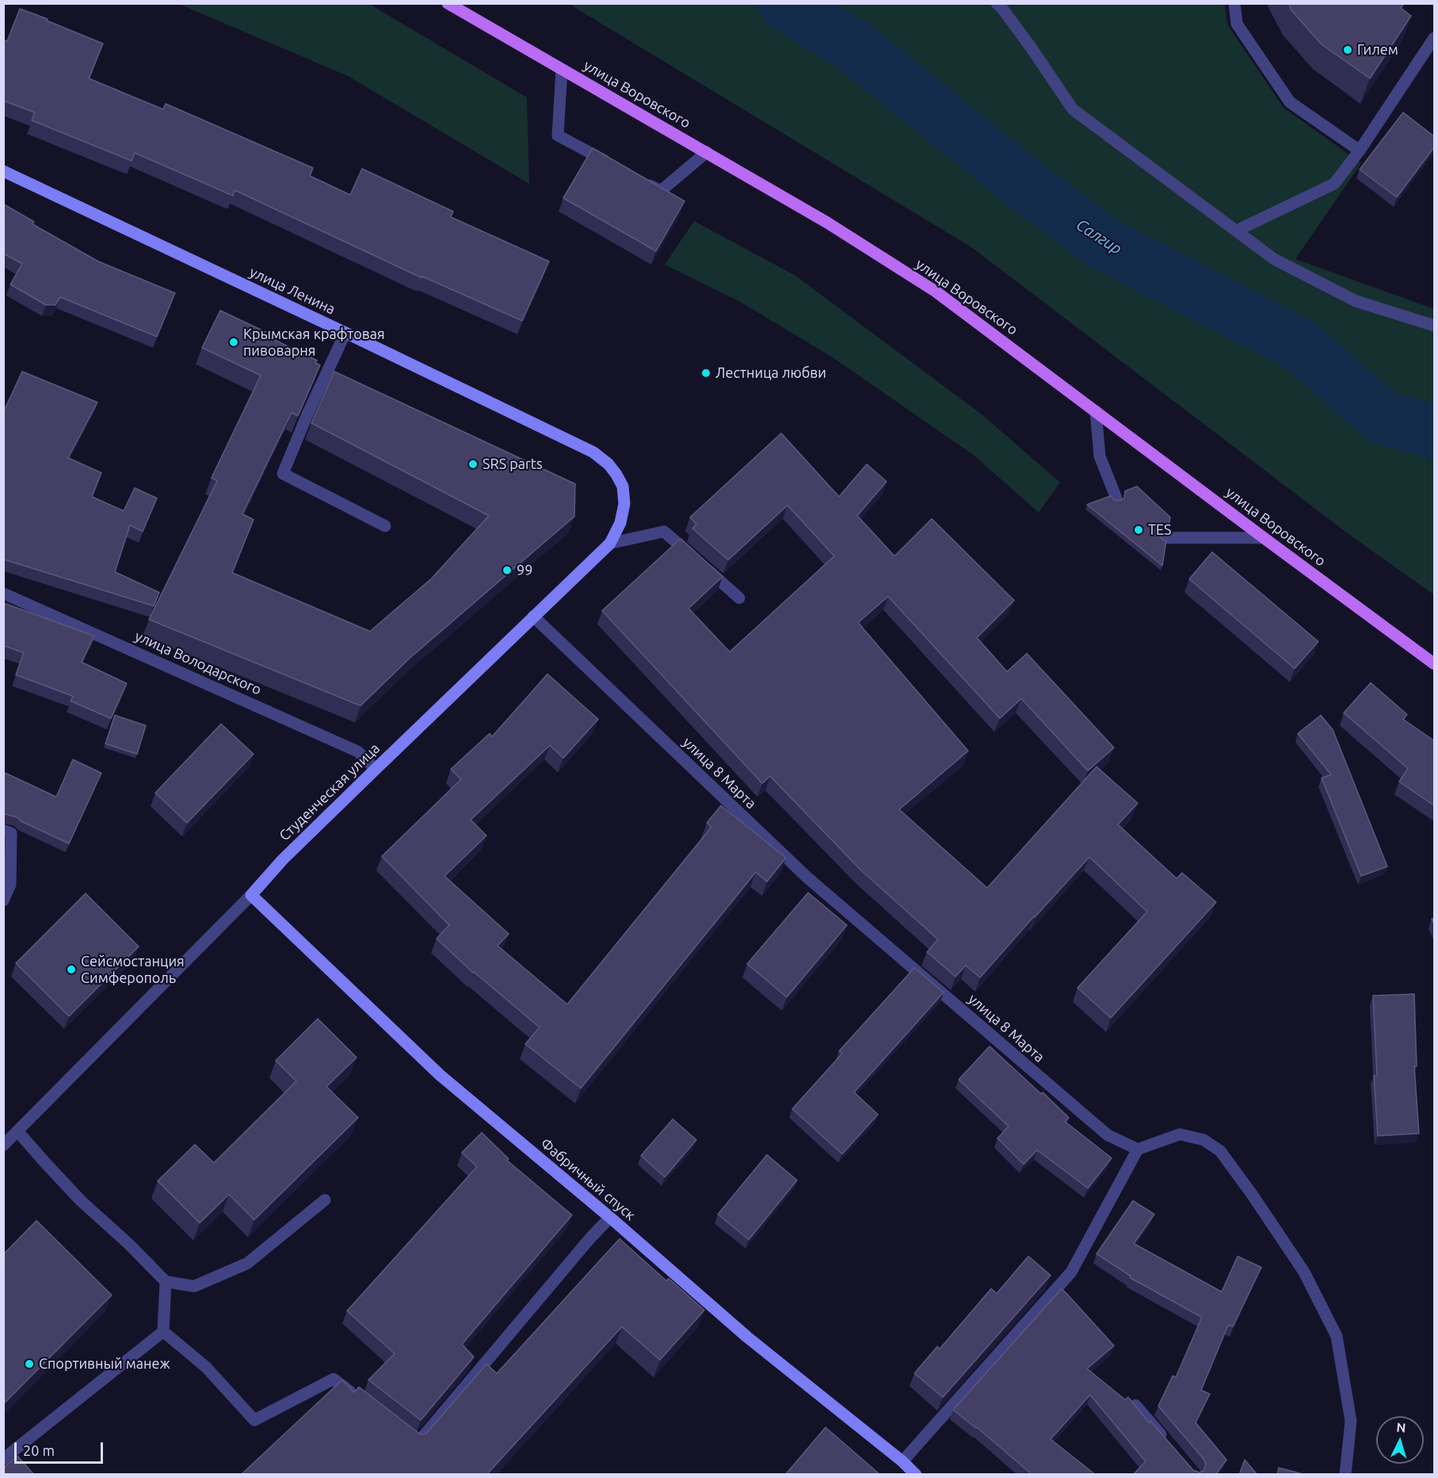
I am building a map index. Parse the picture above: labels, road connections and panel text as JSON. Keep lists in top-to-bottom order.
{
  "streets": {
    "main road": [
      "улица Воровского",
      "улица Ленина",
      "Студенческая улица",
      "Фабричный спуск"
    ],
    "street": ["улица Володарского", "улица 8 Марта"]
  },
  "crossings": [
    ["улица Ленина", "Студенческая улица"],
    ["улица Володарского", "Студенческая улица"],
    ["улица 8 Марта", "Студенческая улица"],
    ["Студенческая улица", "Фабричный спуск"]
  ],
  "water": ["Салгир"],
  "places": [
    "Гилем",
    "Крымская крафтовая пивоварня",
    "Лестница любви",
    "SRS parts",
    "TES",
    "99",
    "Сейсмостанция Симферополь",
    "Спортивный манеж"
  ],
  "scale_bar": "20 m",
  "north": "top"
}
